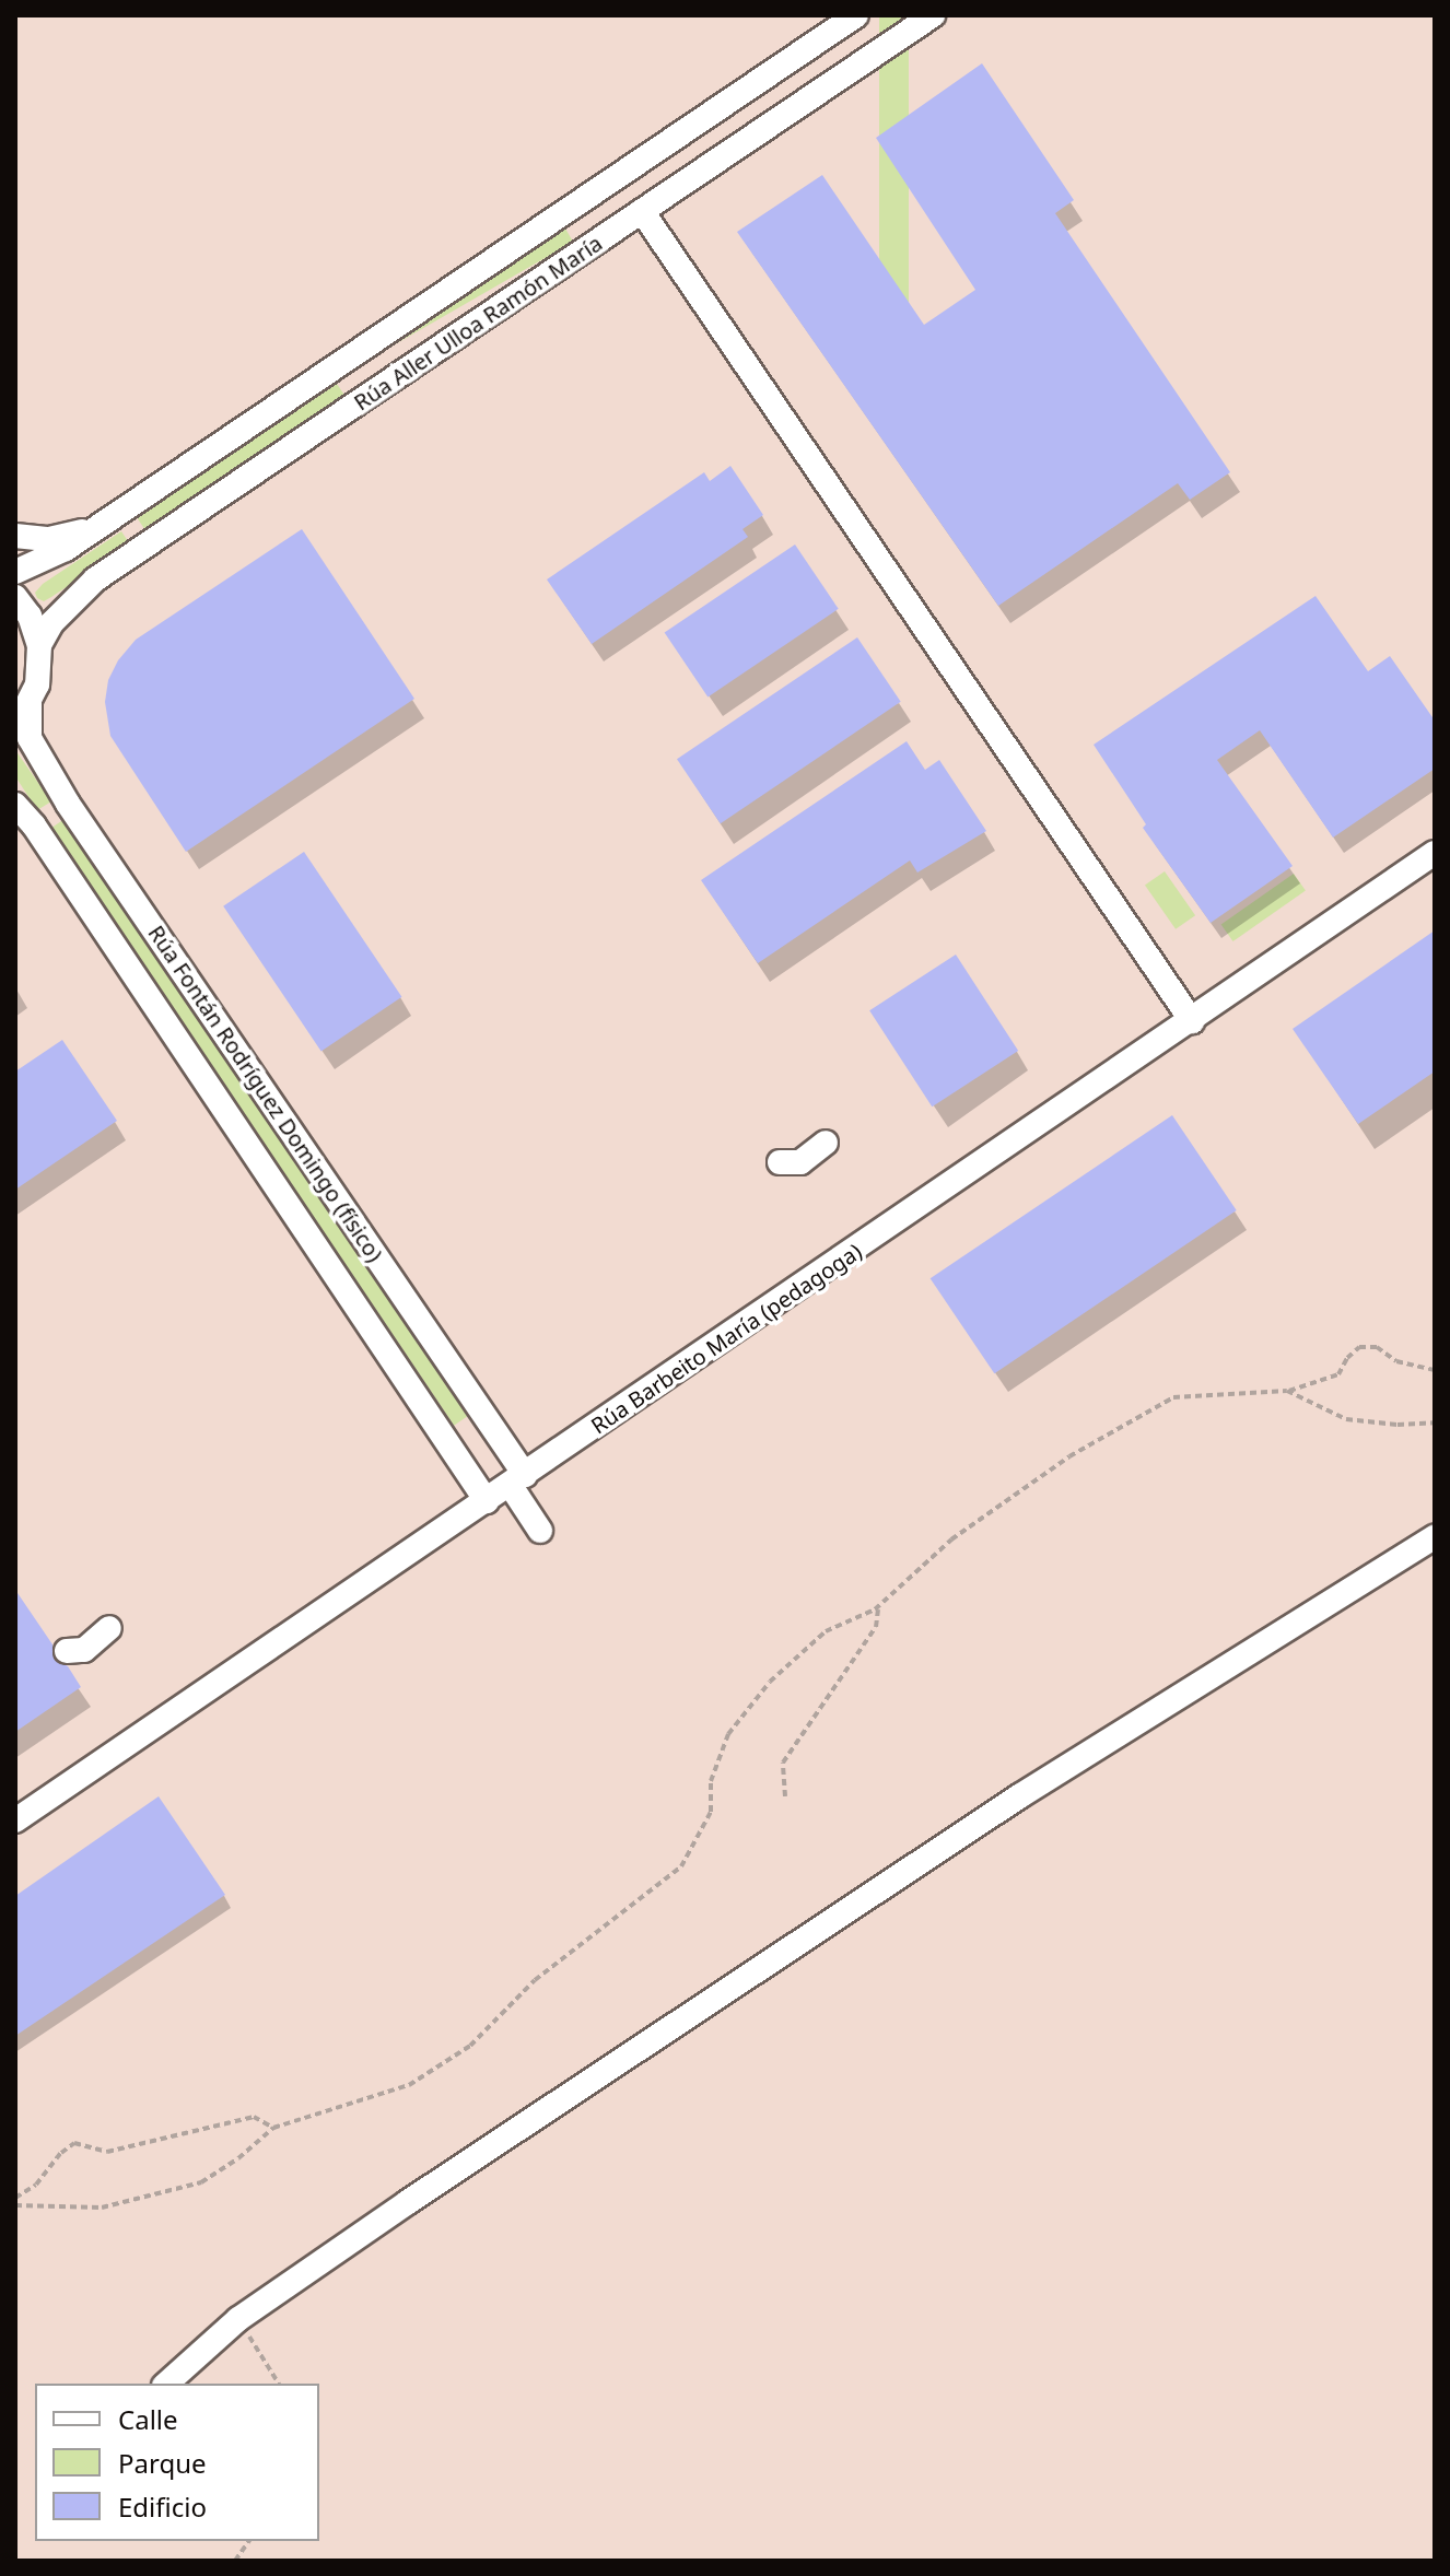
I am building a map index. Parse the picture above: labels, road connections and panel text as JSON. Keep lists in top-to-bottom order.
{
  "streets": {
    "street": ["Rúa Aller Ulloa Ramón María", "Rúa Fontán Rodríguez Domingo (físico)", "Rúa Barbeito María (pedagoga)"]
  },
  "crossings": [
    ["Rúa Aller Ulloa Ramón María", "Rúa Fontán Rodríguez Domingo (físico)"],
    ["Rúa Fontán Rodríguez Domingo (físico)", "Rúa Barbeito María (pedagoga)"]
  ],
  "legend": ["Calle", "Parque", "Edificio"]
}
